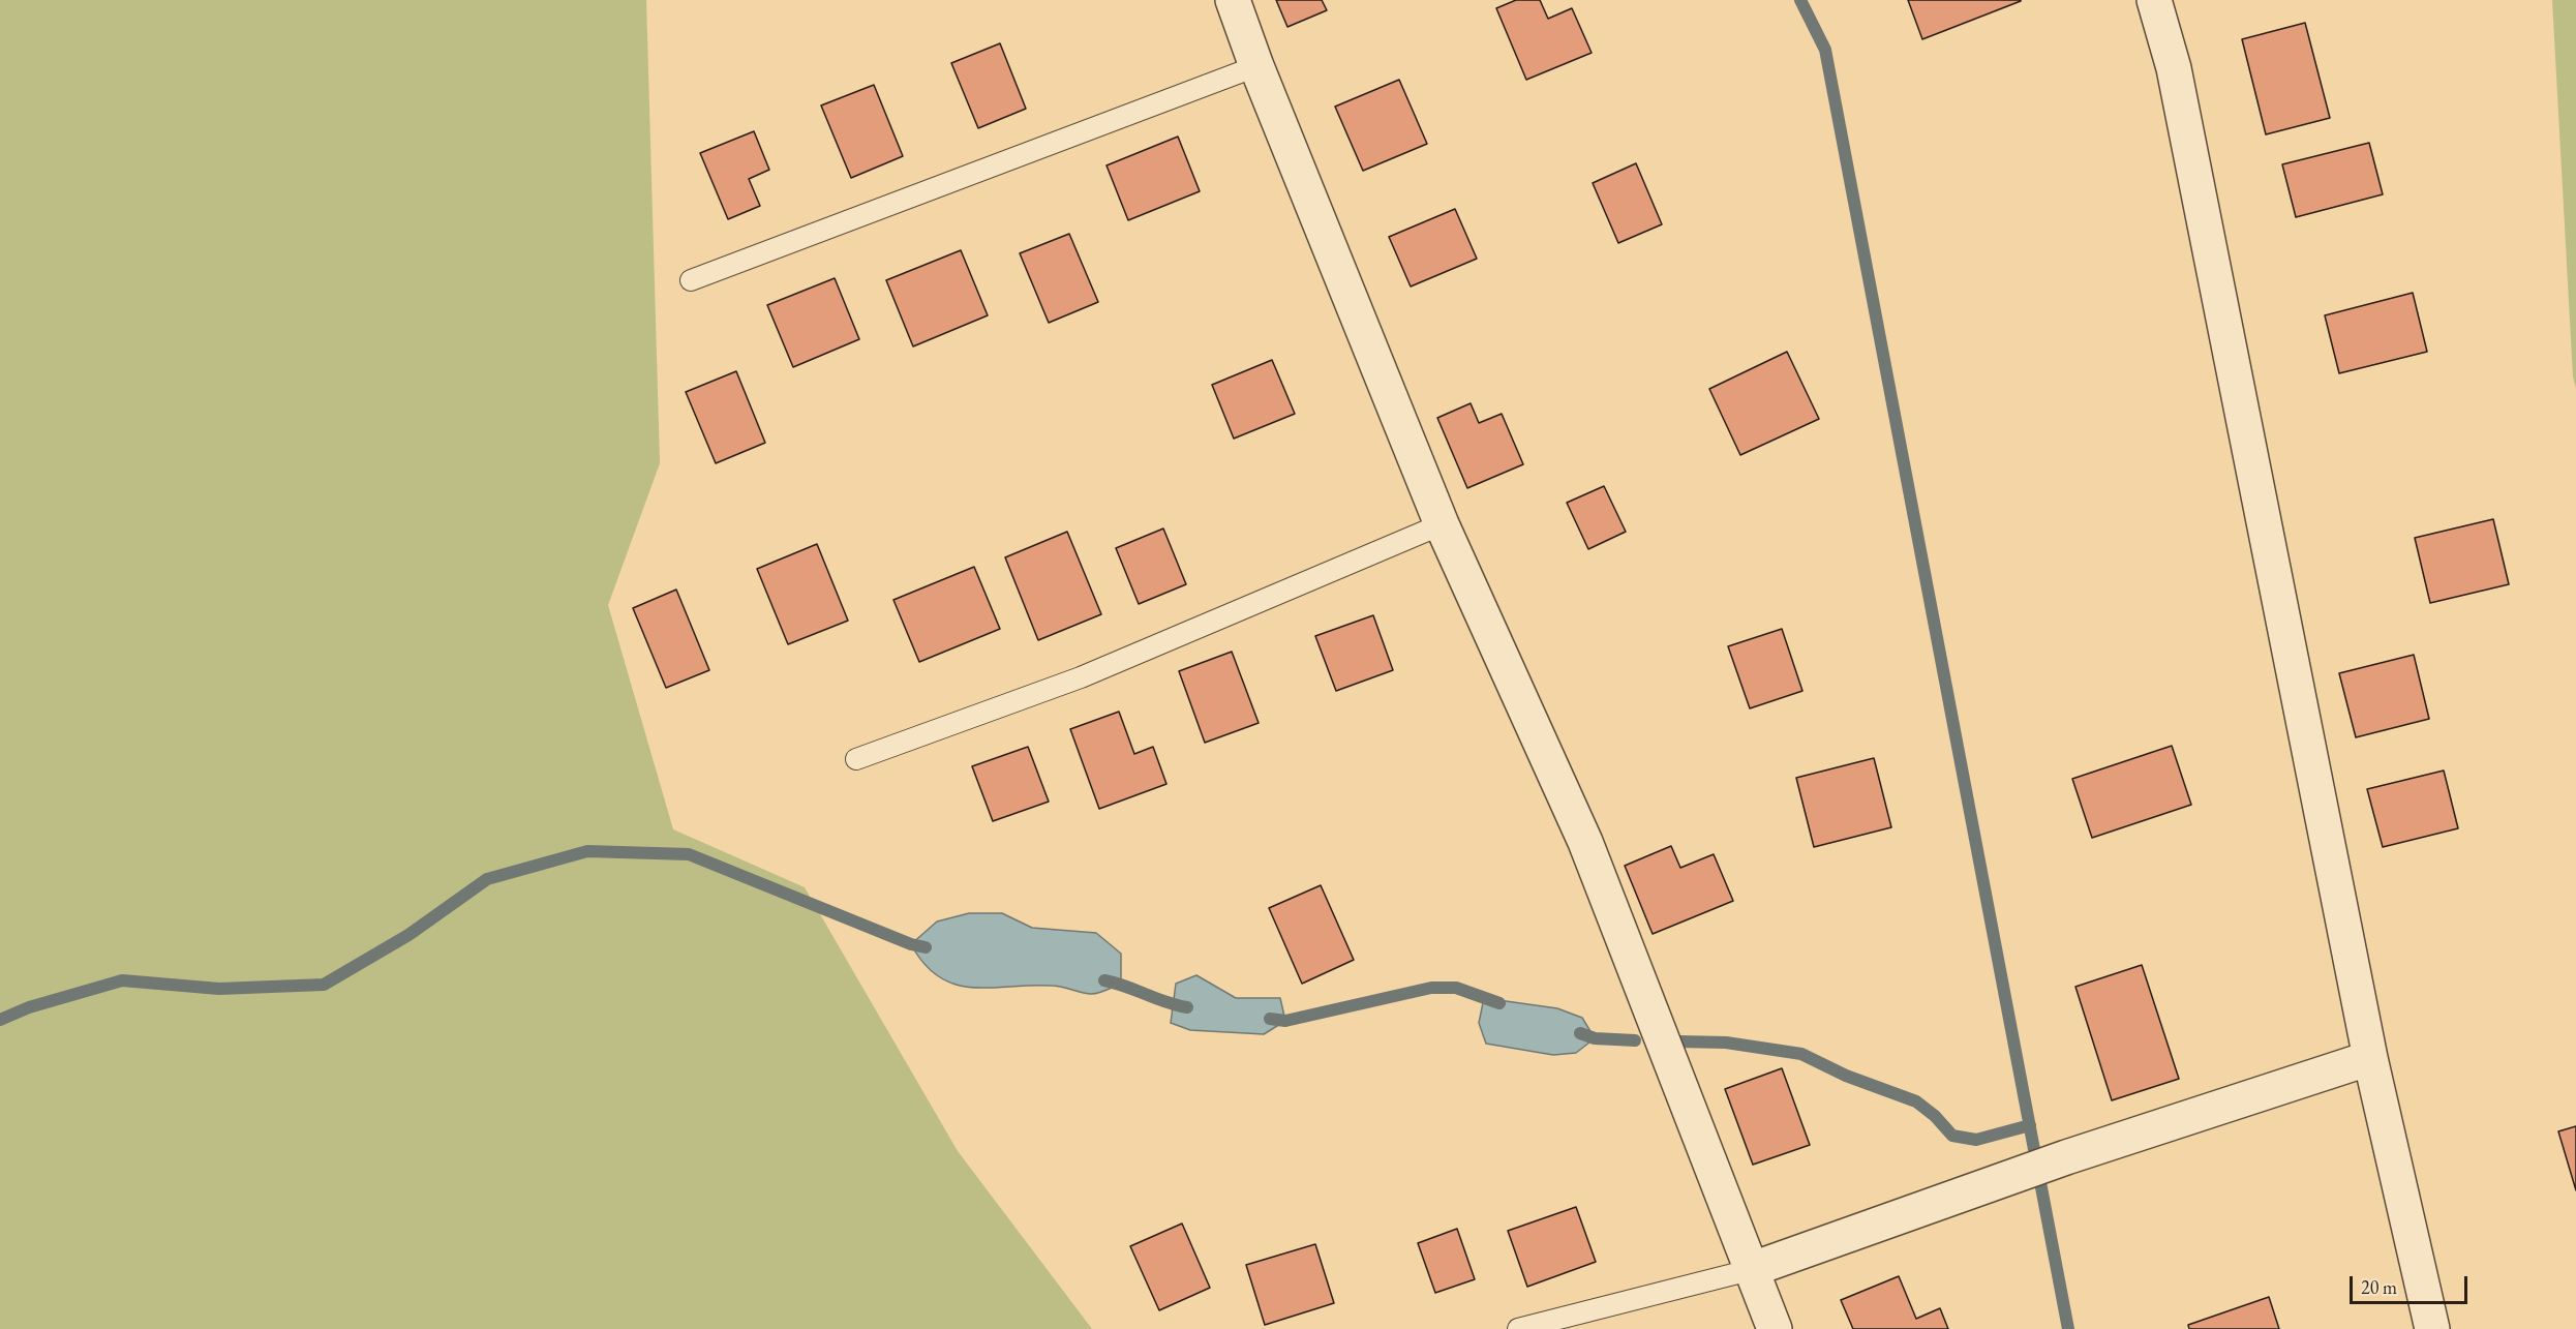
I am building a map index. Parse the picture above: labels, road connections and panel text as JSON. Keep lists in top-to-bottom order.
{
  "scale_bar": "20 m"
}
